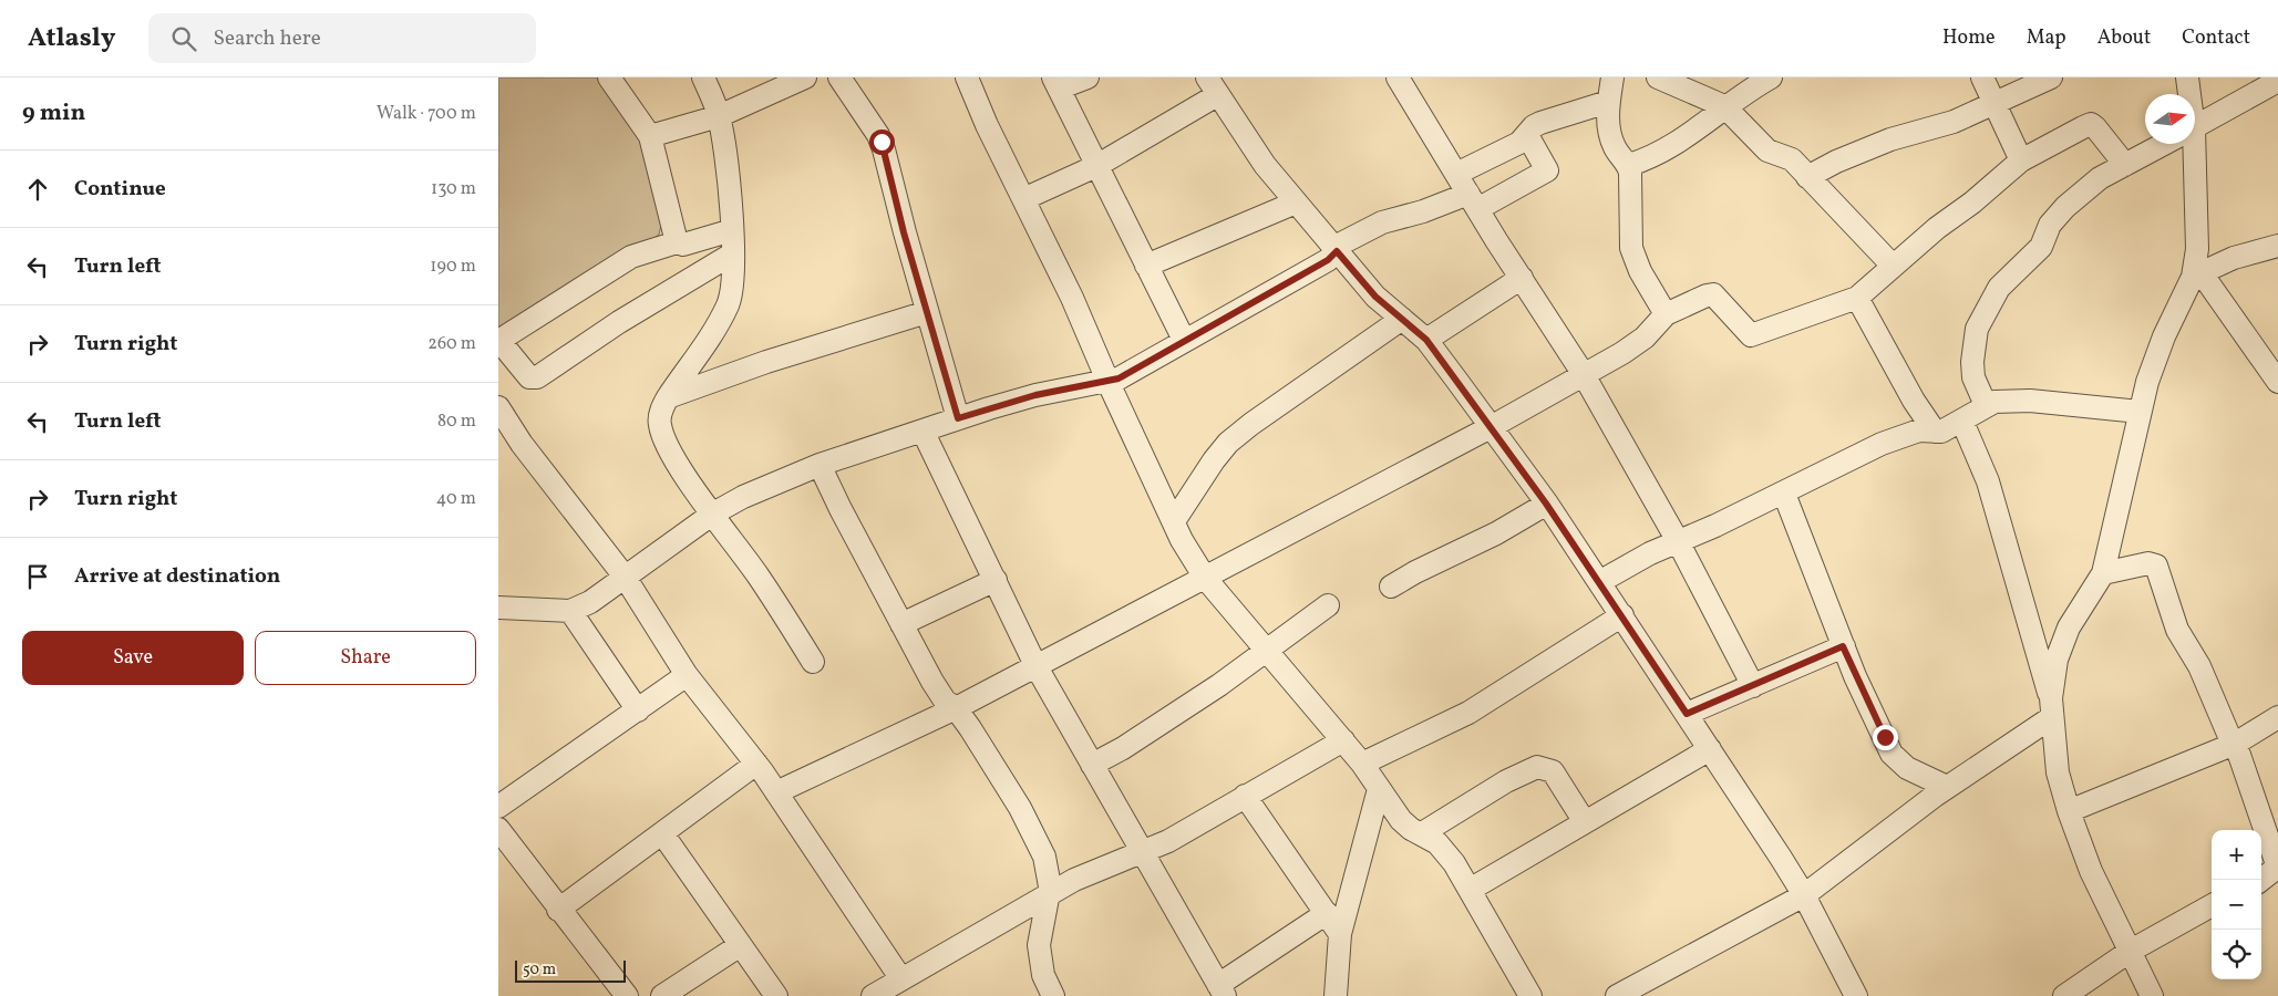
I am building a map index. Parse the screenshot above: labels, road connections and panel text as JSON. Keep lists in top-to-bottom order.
{
  "scale_bar": "50 m",
  "north": "right",
  "page": {
    "header": "Atlasly",
    "search": "Search here",
    "nav": [
      "Home",
      "Map",
      "About",
      "Contact"
    ],
    "heading": ["9 min", "Walk · 700 m"],
    "list": [
      ["Continue", "130 m"],
      ["Turn left", "190 m"],
      ["Turn right", "260 m"],
      ["Turn left", "80 m"],
      ["Turn right", "40 m"],
      "Arrive at destination"
    ],
    "buttons": ["Save", "Share"],
    "map_buttons": ["+", "−"],
    "scale": "50 m"
  }
}
